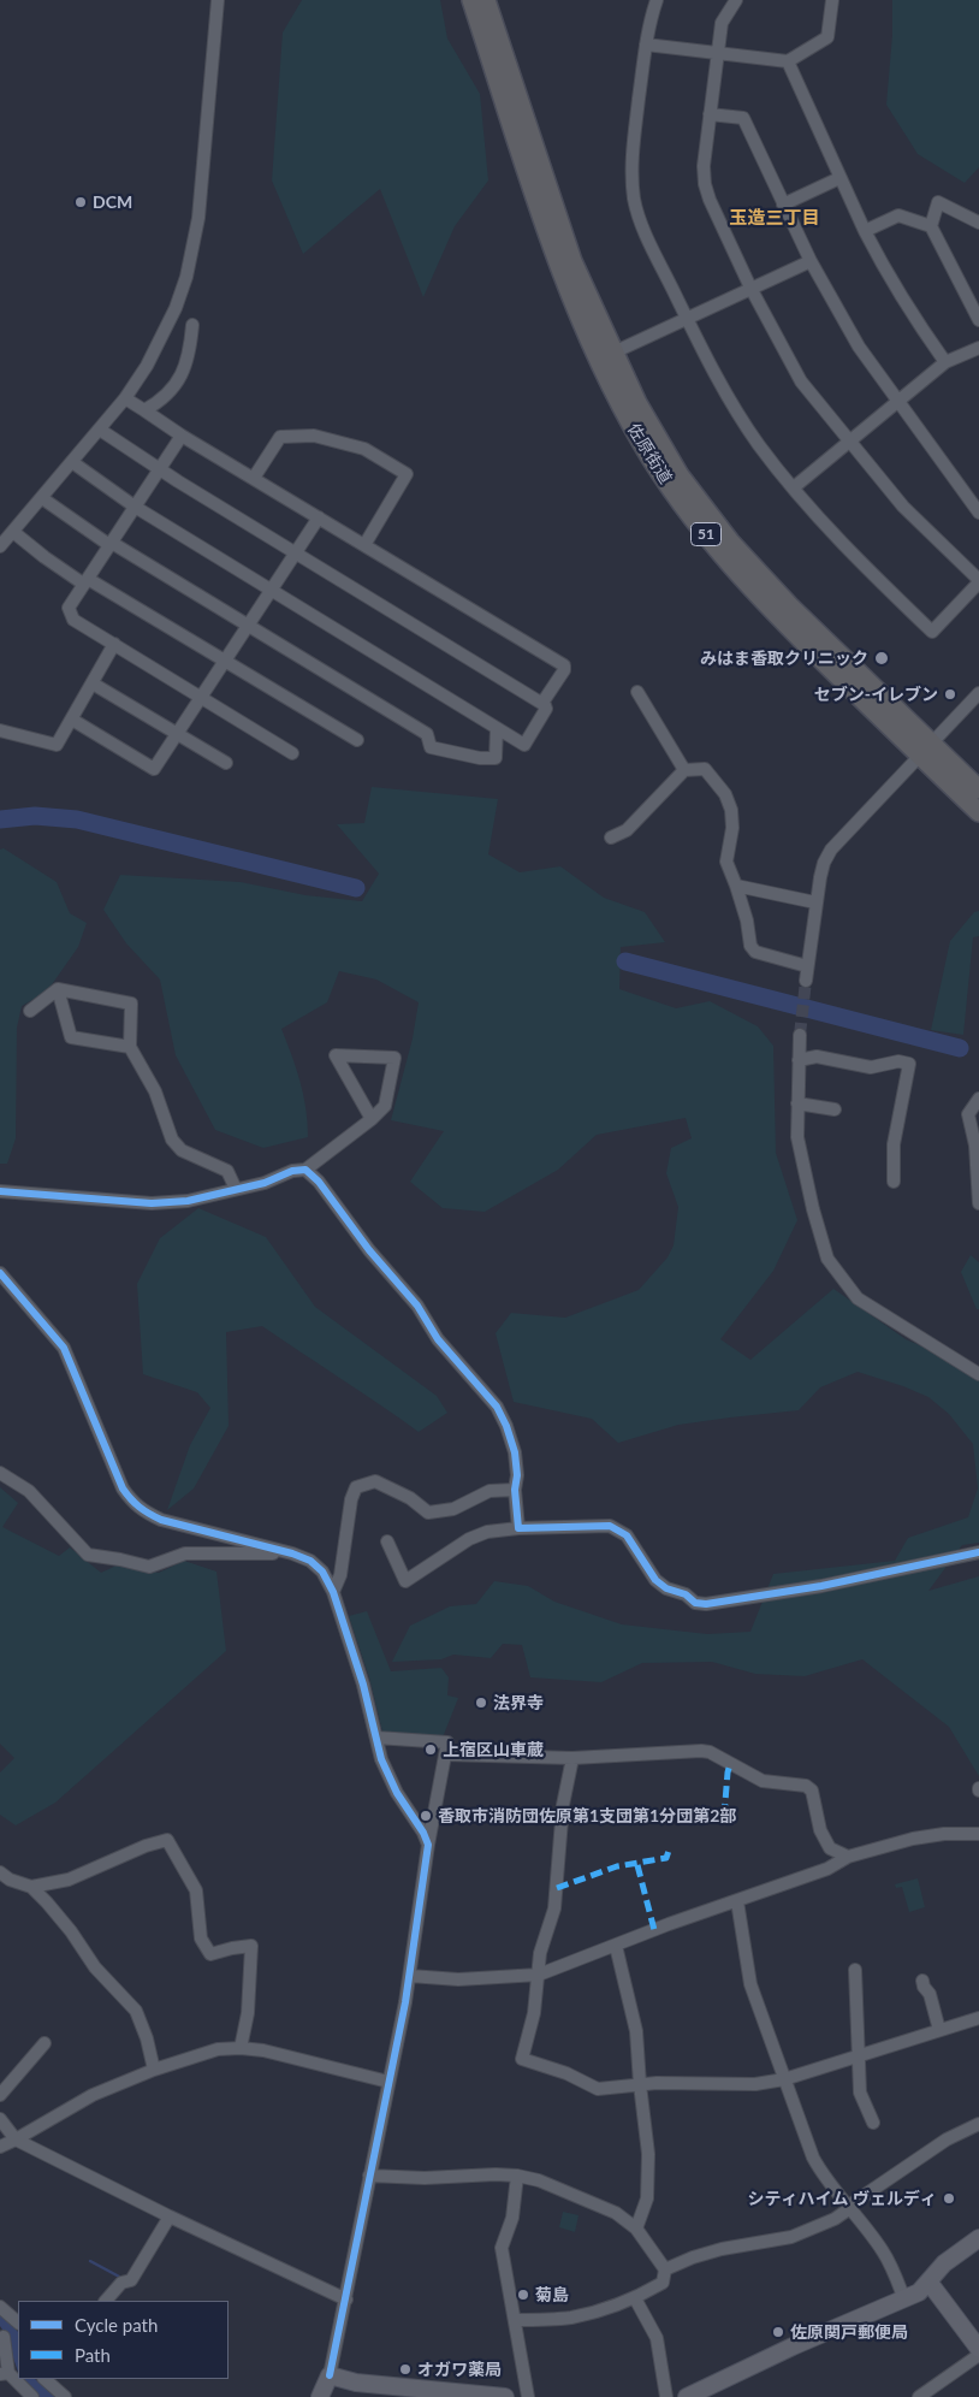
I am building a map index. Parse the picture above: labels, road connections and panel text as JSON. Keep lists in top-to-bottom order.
{
  "streets": {
    "highway": ["佐原街道", "51"]
  },
  "districts": ["玉造三丁目"],
  "places": [
    "DCM",
    "みはま香取クリニック",
    "セブン-イレブン",
    "法界寺",
    "上宿区山車蔵",
    "香取市消防団佐原第1支団第1分団第2部",
    "シティハイム ヴェルディ",
    "菊島",
    "佐原関戸郵便局",
    "オガワ薬局"
  ],
  "legend": ["Cycle path", "Path"]
}
